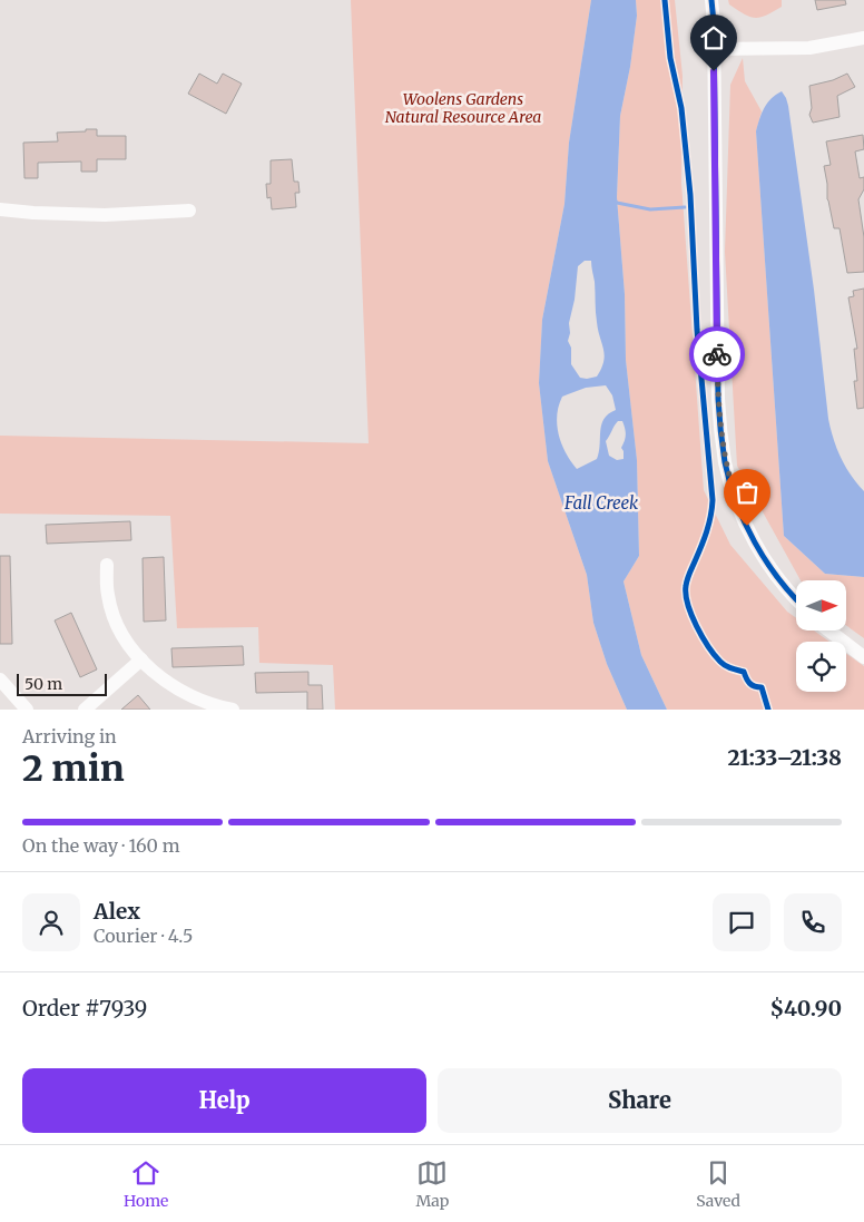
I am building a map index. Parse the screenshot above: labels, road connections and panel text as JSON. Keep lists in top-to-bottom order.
{
  "water": ["Fall Creek"],
  "parks": ["Woolens Gardens Natural Resource Area"],
  "scale_bar": "50 m",
  "north": "right",
  "page": {
    "scale": "50 m",
    "heading": ["2 min", "Arriving in", "21:33–21:38"],
    "panel": [
      "Alex",
      "Courier · 4.5",
      "Order #7939",
      "$40.90"
    ],
    "bar": "On the way · 160 m",
    "buttons": ["Help", "Share"],
    "tabs": ["Home", "Map", "Saved"]
  }
}
